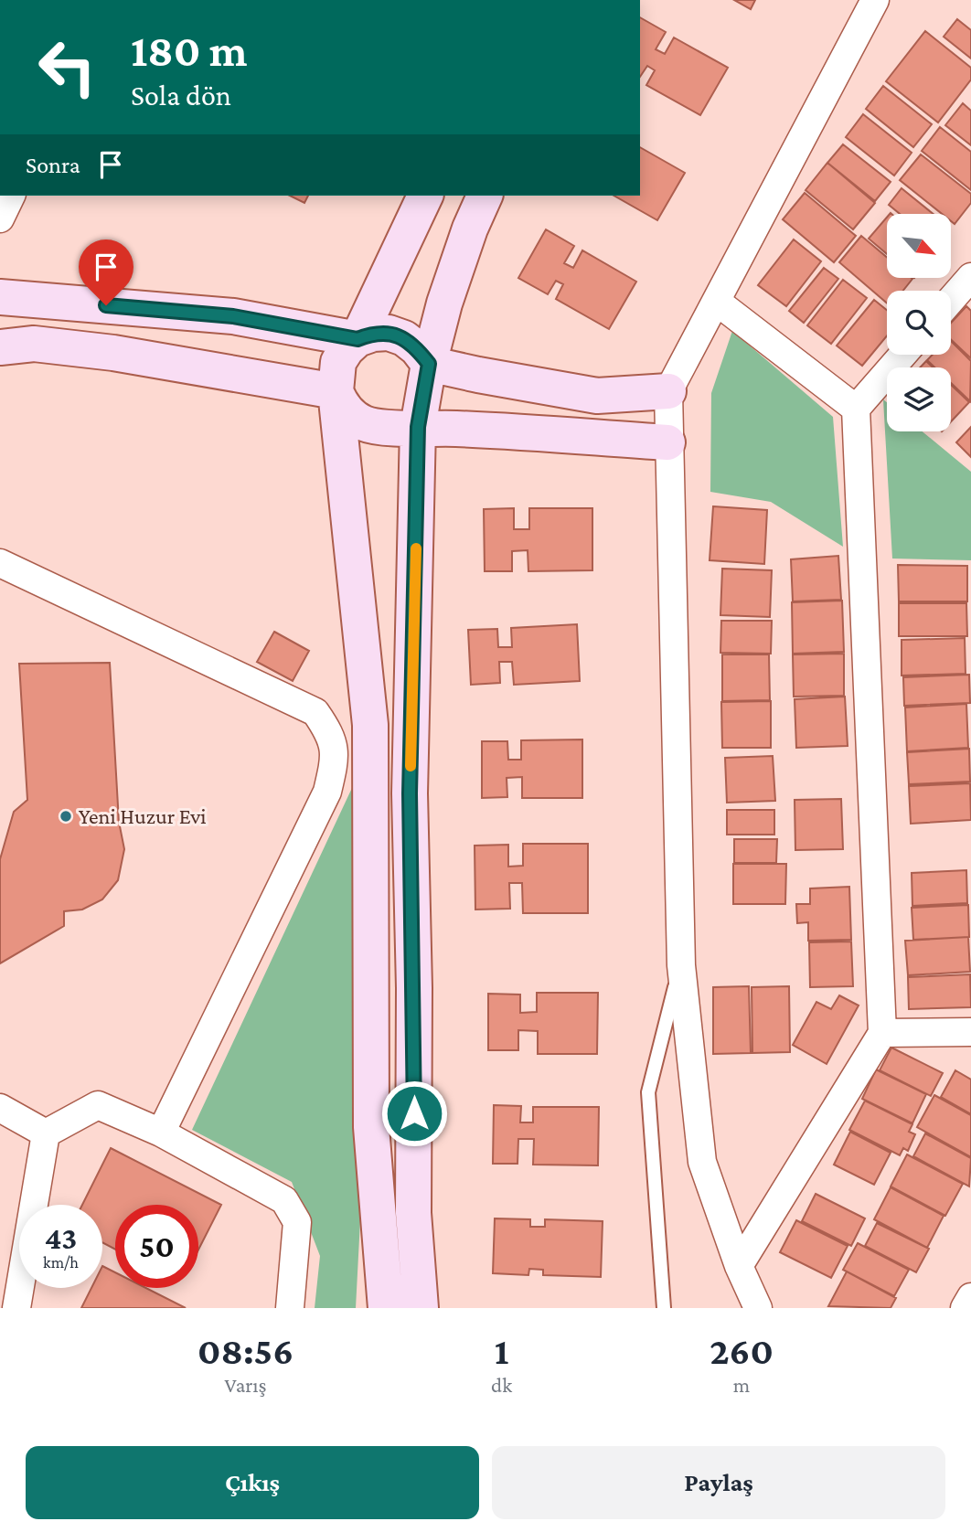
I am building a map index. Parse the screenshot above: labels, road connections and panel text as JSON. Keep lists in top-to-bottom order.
{
  "places": ["Yeni Huzur Evi"],
  "north": "bottom right",
  "page": {
    "turn": ["180 m", "Sola dön"],
    "then": "Sonra",
    "speed": "43 km/h",
    "limit": "50",
    "eta": [
      "08:56",
      "Varış",
      "1",
      "dk",
      "260",
      "m"
    ],
    "buttons": ["Çıkış", "Paylaş"]
  }
}
